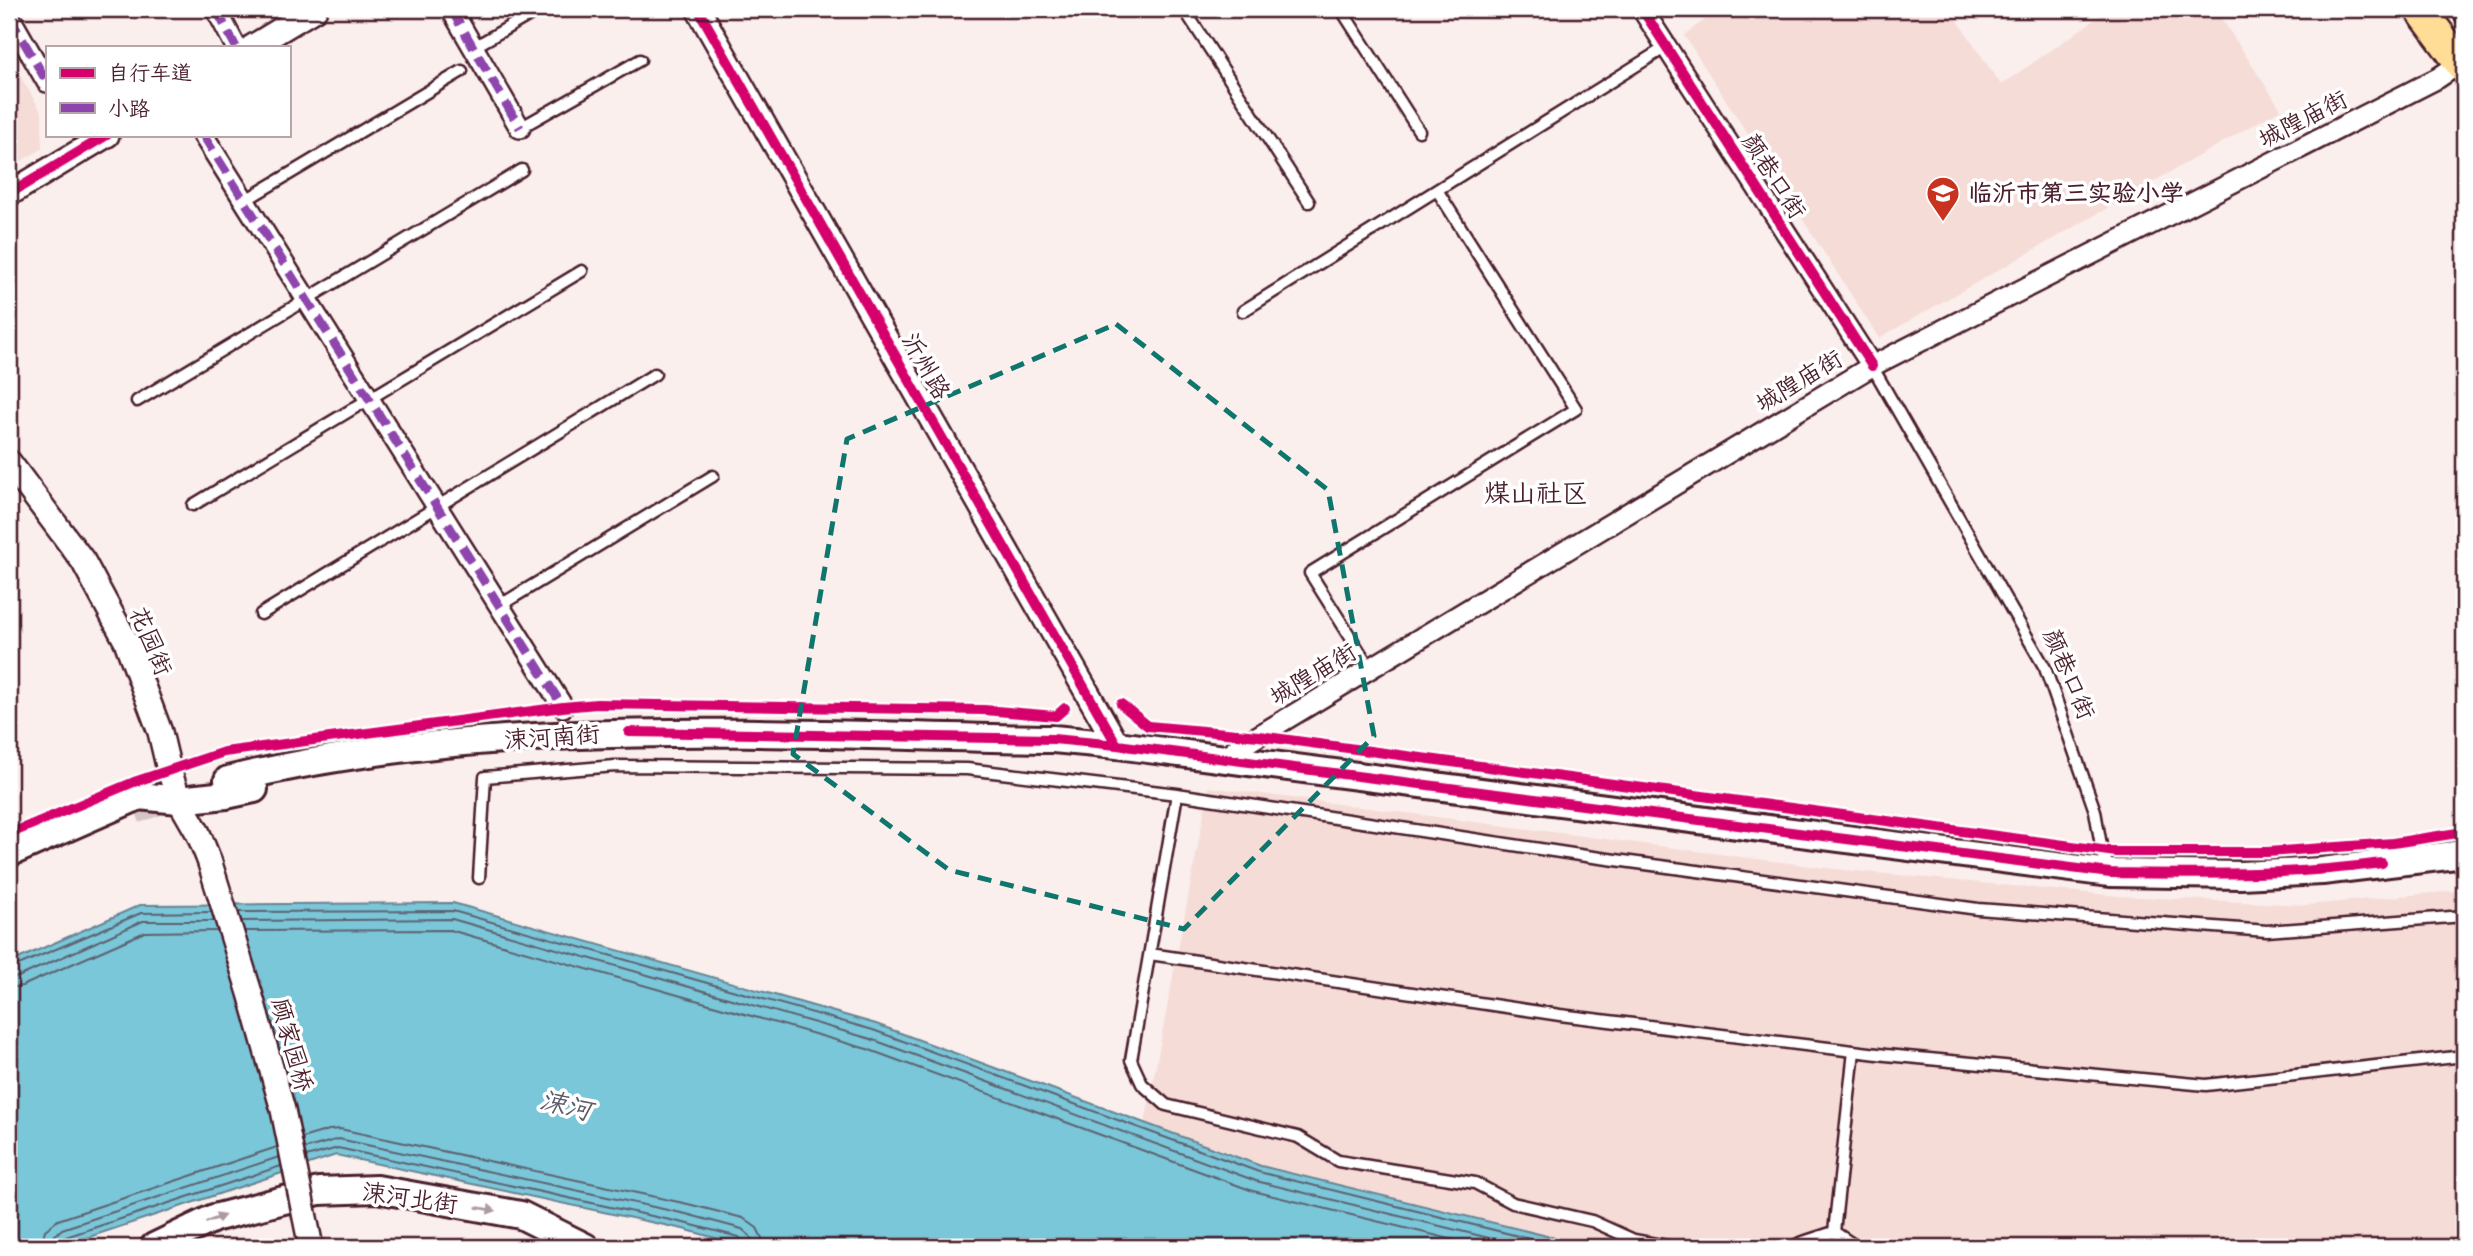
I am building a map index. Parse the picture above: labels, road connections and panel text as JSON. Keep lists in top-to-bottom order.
{
  "streets": {
    "main road": ["涑河南街", "涑河北街"],
    "street": [
      "城隍庙街",
      "颜巷口街",
      "沂州路",
      "花园街",
      "顾家园桥"
    ]
  },
  "crossings": [
    ["城隍庙街", "颜巷口街"],
    ["城隍庙街", "涑河南街"],
    ["颜巷口街", "涑河南街"],
    ["沂州路", "涑河南街"],
    ["花园街", "顾家园桥"]
  ],
  "one_way": ["涑河北街"],
  "districts": ["煤山社区"],
  "water": ["涑河"],
  "places": {
    "school or university": ["临沂市第三实验小学"]
  },
  "legend": ["自行车道", "小路"]
}
